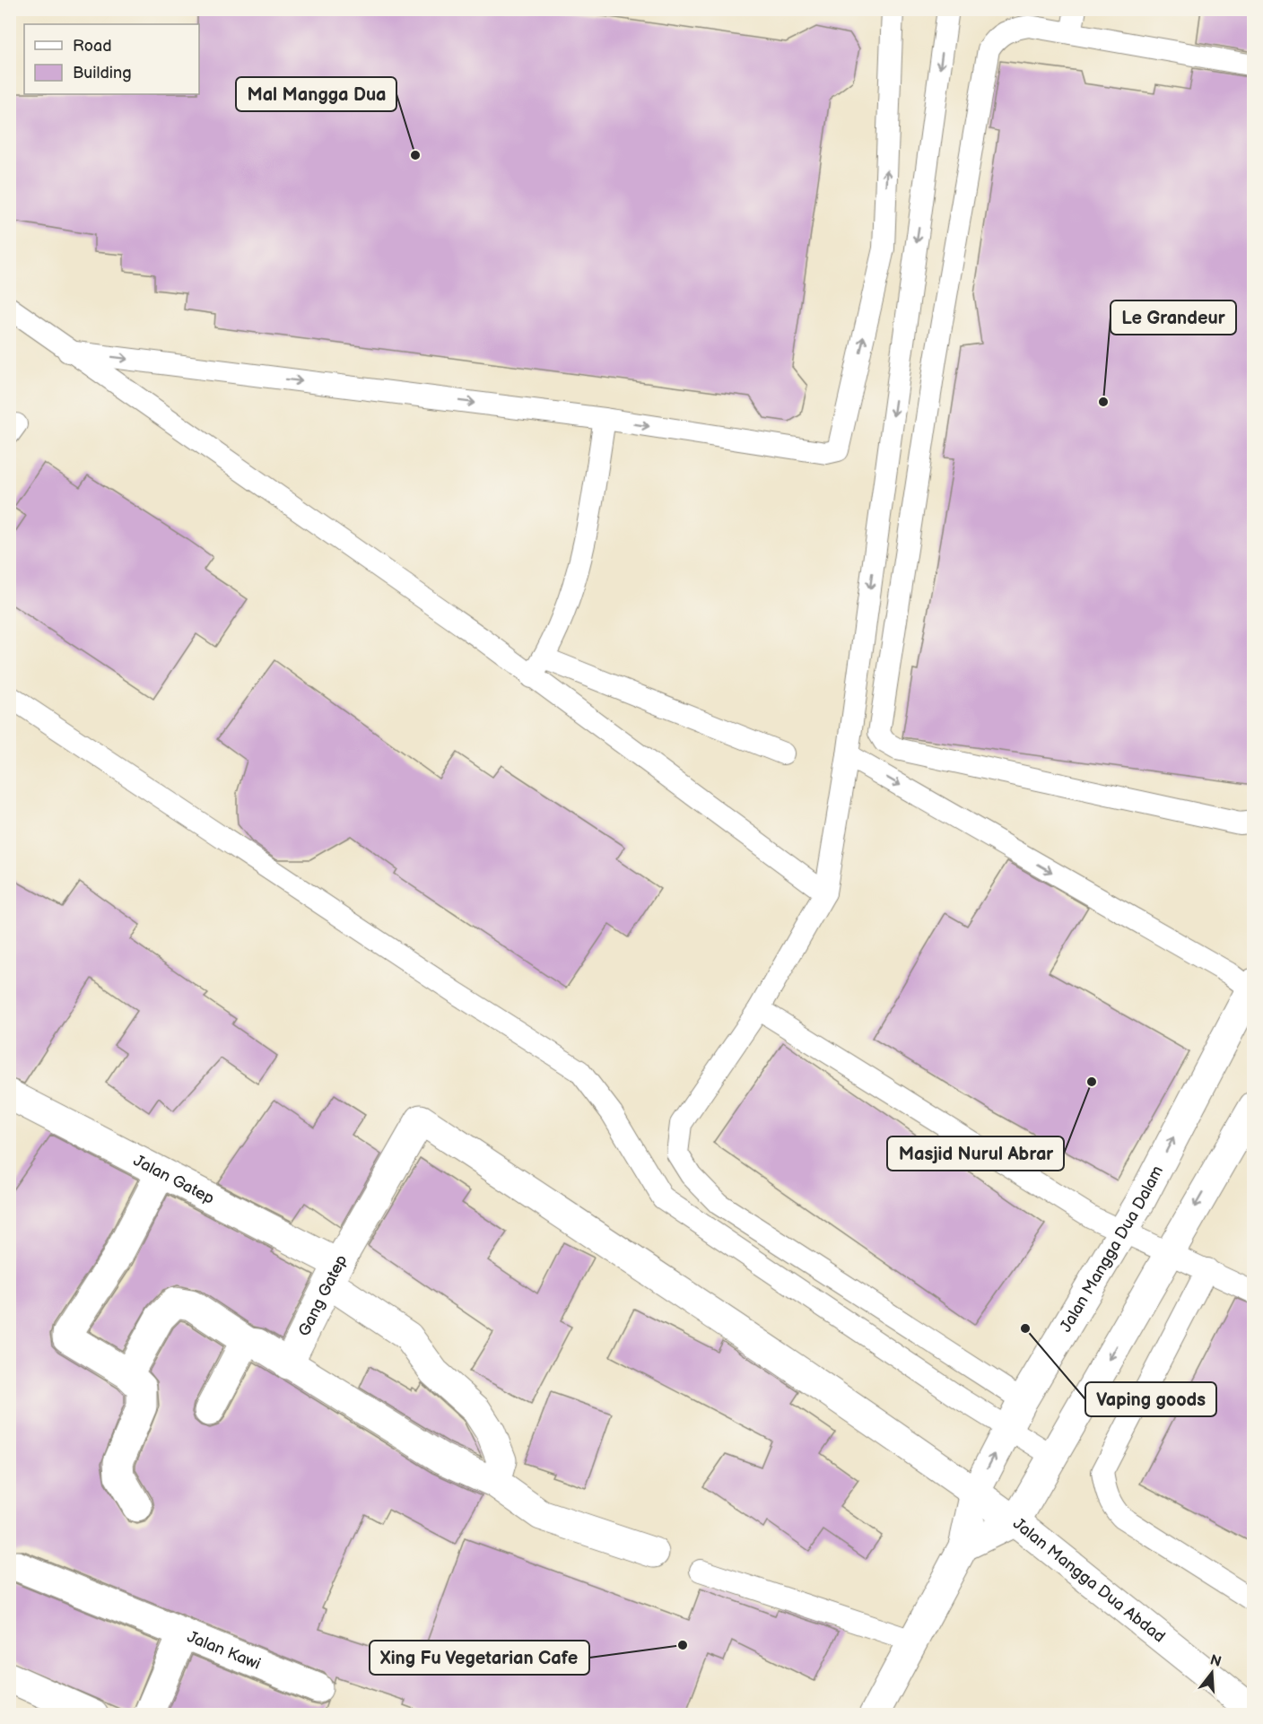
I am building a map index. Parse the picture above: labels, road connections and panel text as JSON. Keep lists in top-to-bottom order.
{
  "streets": {
    "street": [
      "Jalan Gatep",
      "Jalan Mangga Dua Dalam",
      "Gang Gatep",
      "Jalan Mangga Dua Abdad",
      "Jalan Kawi"
    ]
  },
  "crossings": [
    ["Jalan Gatep", "Gang Gatep"],
    ["Jalan Mangga Dua Dalam", "Jalan Mangga Dua Abdad"],
    ["Gang Gatep", "Jalan Mangga Dua Abdad"]
  ],
  "places": [
    "Mal Mangga Dua",
    "Le Grandeur",
    "Masjid Nurul Abrar",
    "Vaping goods",
    "Xing Fu Vegetarian Cafe"
  ],
  "legend": ["Road", "Building"],
  "north": "top"
}
